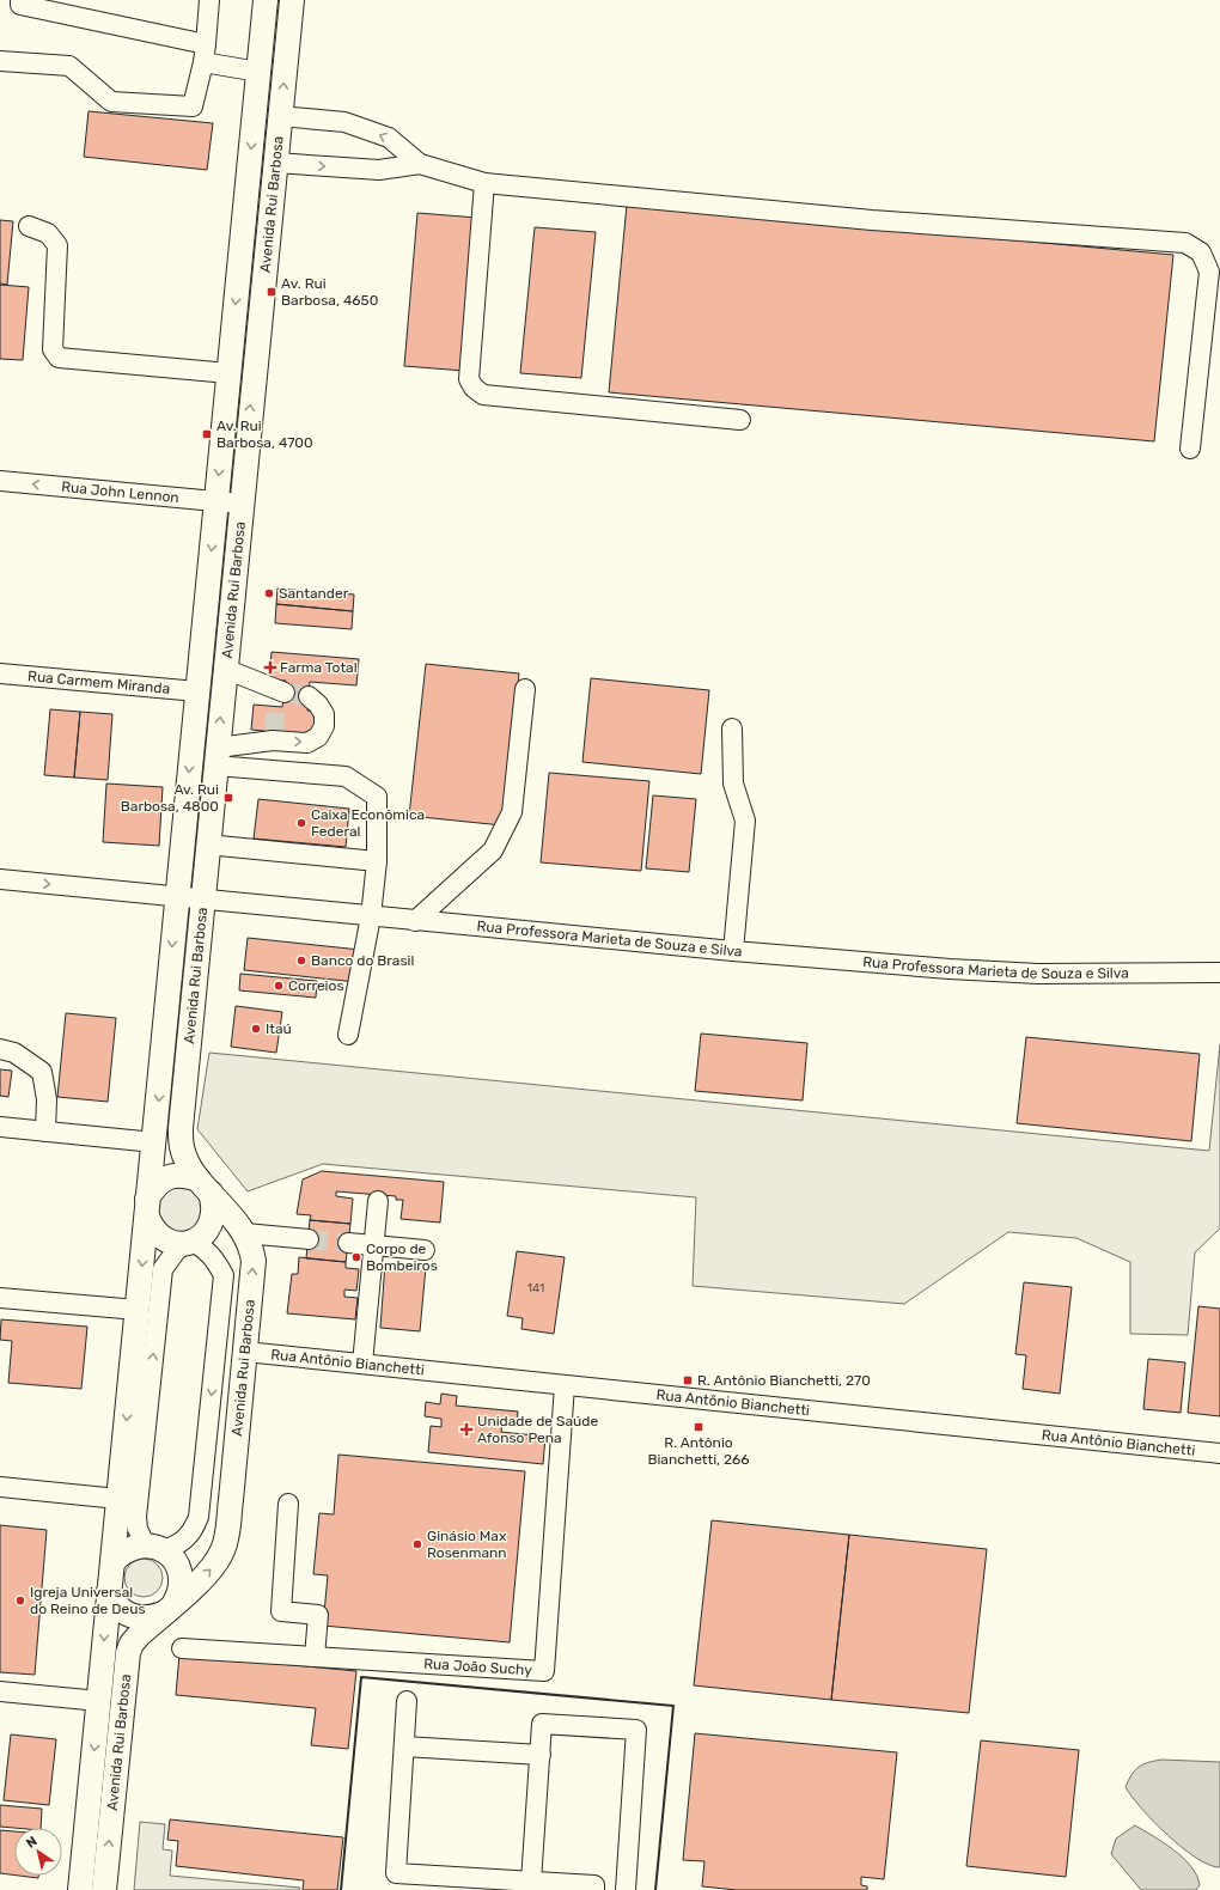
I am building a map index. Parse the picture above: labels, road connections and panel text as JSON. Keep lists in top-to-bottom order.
{
  "streets": {
    "main road": ["Avenida Rui Barbosa"],
    "street": [
      "Rua John Lennon",
      "Rua Carmem Miranda",
      "Rua Professora Marieta de Souza e Silva",
      "Rua Antônio Bianchetti",
      "Rua João Suchy"
    ]
  },
  "crossings": [
    ["Avenida Rui Barbosa", "Rua John Lennon"],
    ["Avenida Rui Barbosa", "Rua Carmem Miranda"],
    ["Avenida Rui Barbosa", "Rua Professora Marieta de Souza e Silva"],
    ["Avenida Rui Barbosa", "Rua Antônio Bianchetti"],
    ["Rua Antônio Bianchetti", "Rua João Suchy"]
  ],
  "one_way": ["Rua John Lennon"],
  "places": {
    "transit": [
      "Av. Rui Barbosa, 4650",
      "Av. Rui Barbosa, 4700",
      "Av. Rui Barbosa, 4800",
      "R. Antônio Bianchetti, 270",
      "R. Antônio Bianchetti, 266"
    ],
    "other": [
      "Santander",
      "Caixa Econômica Federal",
      "Banco do Brasil",
      "Correios",
      "Itaú",
      "Corpo de Bombeiros",
      "Ginásio Max Rosenmann",
      "Igreja Universal do Reino de Deus"
    ],
    "health": ["Farma Total", "Unidade de Saúde Afonso Pena"]
  },
  "house_numbers": ["141"],
  "north": "top left"
}
